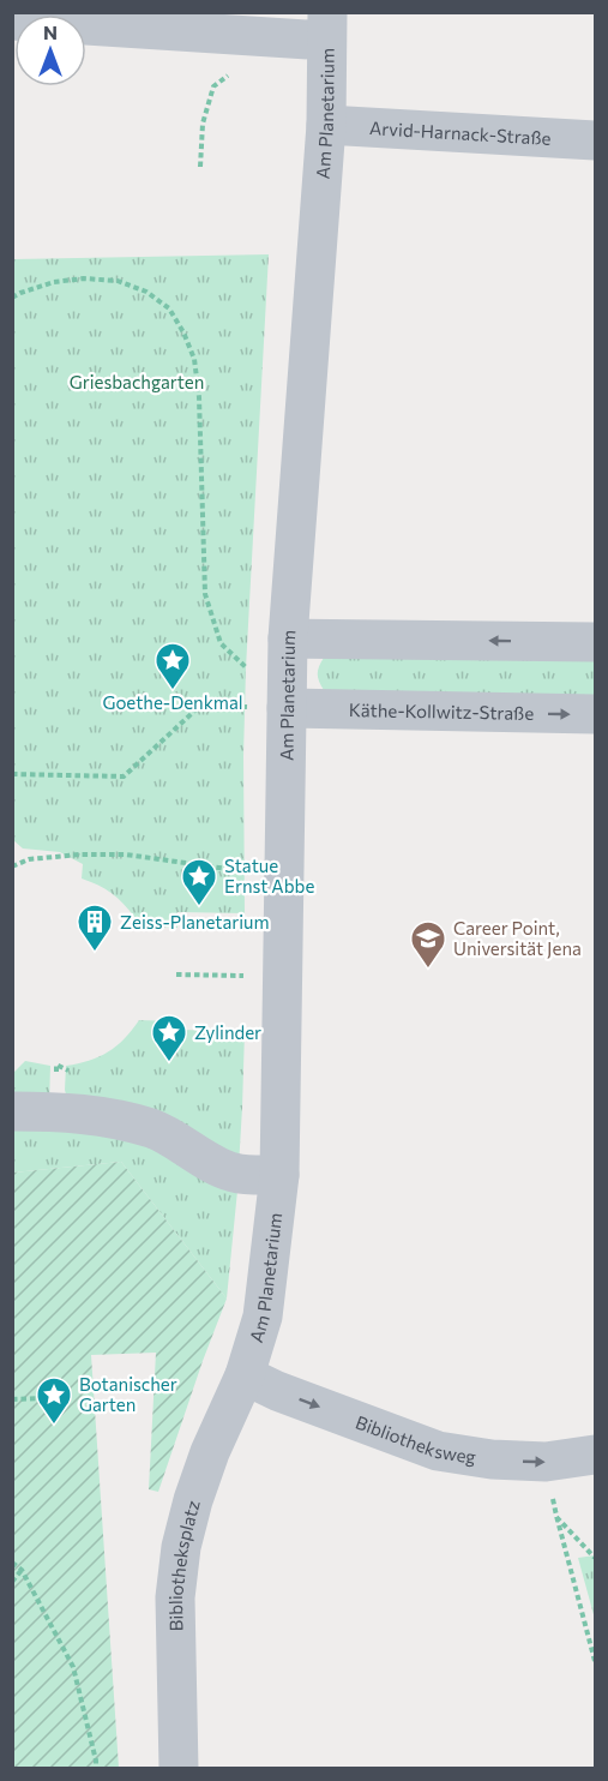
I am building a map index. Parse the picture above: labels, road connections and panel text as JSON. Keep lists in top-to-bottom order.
{
  "streets": {
    "street": [
      "Am Planetarium",
      "Arvid-Harnack-Straße",
      "Käthe-Kollwitz-Straße",
      "Bibliotheksweg",
      "Bibliotheksplatz"
    ]
  },
  "crossings": [
    ["Am Planetarium", "Arvid-Harnack-Straße"],
    ["Am Planetarium", "Käthe-Kollwitz-Straße"],
    ["Am Planetarium", "Bibliotheksweg"],
    ["Am Planetarium", "Bibliotheksplatz"],
    ["Bibliotheksweg", "Bibliotheksplatz"]
  ],
  "one_way": ["Bibliotheksweg"],
  "parks": ["Griesbachgarten"],
  "places": {
    "place": [
      "Goethe-Denkmal",
      "Statue Ernst Abbe",
      "Zylinder",
      "Botanischer Garten"
    ],
    "building": ["Zeiss-Planetarium"],
    "school or university": ["Career Point, Universität Jena"]
  },
  "north": "top"
}
